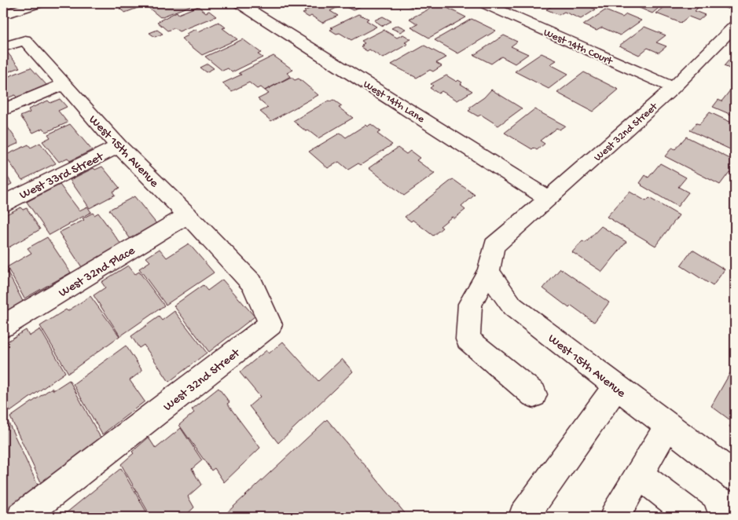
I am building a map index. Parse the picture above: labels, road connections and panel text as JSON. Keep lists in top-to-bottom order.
{
  "streets": {
    "street": [
      "West 14th Court",
      "West 14th Lane",
      "West 32nd Street",
      "West 15th Avenue",
      "West 33rd Street",
      "West 32nd Place"
    ]
  },
  "crossings": [
    ["West 14th Court", "West 32nd Street"],
    ["West 14th Lane", "West 32nd Street"],
    ["West 32nd Street", "West 15th Avenue"],
    ["West 32nd Street", "West 32nd Place"],
    ["West 15th Avenue", "West 33rd Street"],
    ["West 15th Avenue", "West 32nd Place"]
  ]
}
